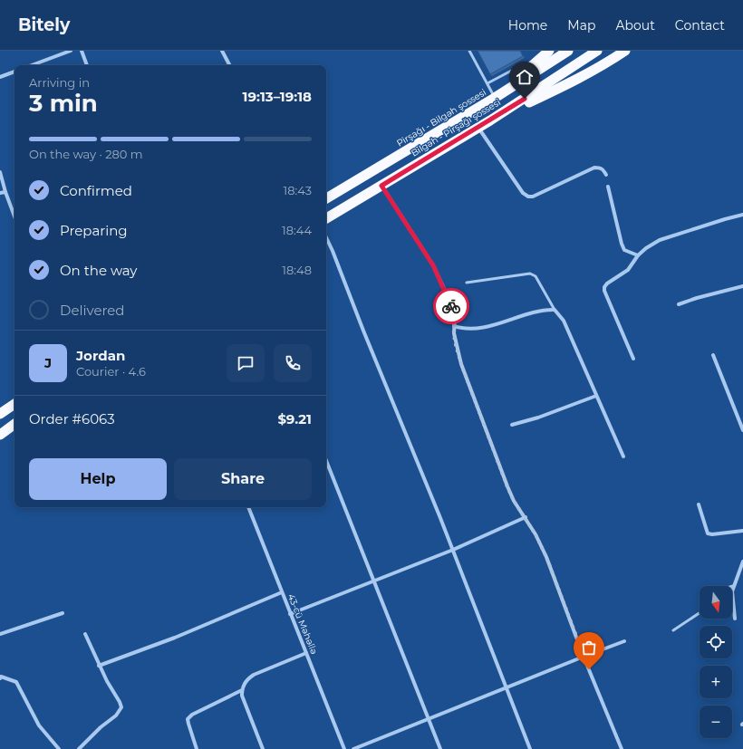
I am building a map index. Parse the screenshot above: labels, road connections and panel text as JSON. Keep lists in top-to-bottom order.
{
  "streets": {
    "highway": ["Pirşağı - Bilgəh şossesi", "Bilgəh - Pirşağı şossesi"],
    "street": ["43-cü Məhəllə"]
  },
  "north": "bottom",
  "page": {
    "header": "Bitely",
    "nav": [
      "Home",
      "Map",
      "About",
      "Contact"
    ],
    "heading": ["3 min", "Arriving in", "19:13–19:18"],
    "panel": [
      "Jordan",
      "Courier · 4.6",
      "Order #6063",
      "$9.21"
    ],
    "bar": "On the way · 280 m",
    "list": [
      ["Confirmed", "18:43"],
      ["Preparing", "18:44"],
      ["On the way", "18:48"],
      "Delivered"
    ],
    "round": "J",
    "buttons": ["Help", "Share"],
    "map_buttons": ["+", "−"]
  }
}
